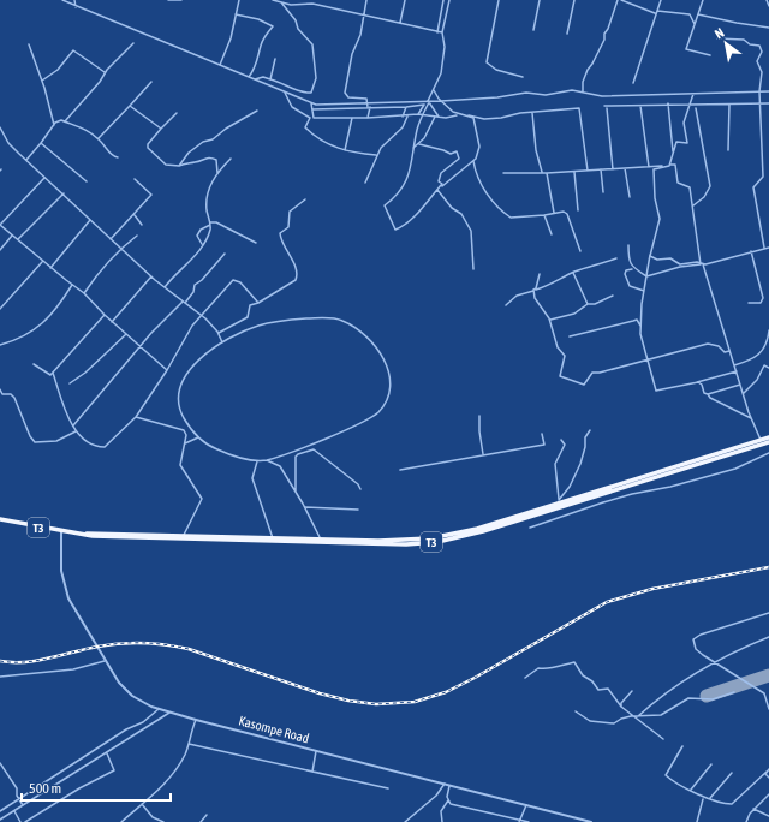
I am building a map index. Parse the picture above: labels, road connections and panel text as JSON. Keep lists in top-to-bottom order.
{
  "streets": {
    "highway": ["T3"],
    "street": ["Kasompe Road"]
  },
  "crossings": [
    ["T3", "Kasompe Road"]
  ],
  "scale_bar": "500 m",
  "north": "top left"
}
